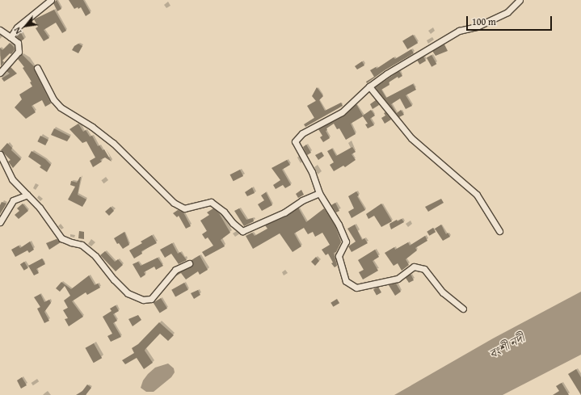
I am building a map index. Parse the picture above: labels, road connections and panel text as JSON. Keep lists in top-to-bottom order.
{
  "water": ["বংশী নদী"],
  "scale_bar": "100 m",
  "north": "bottom left"
}
